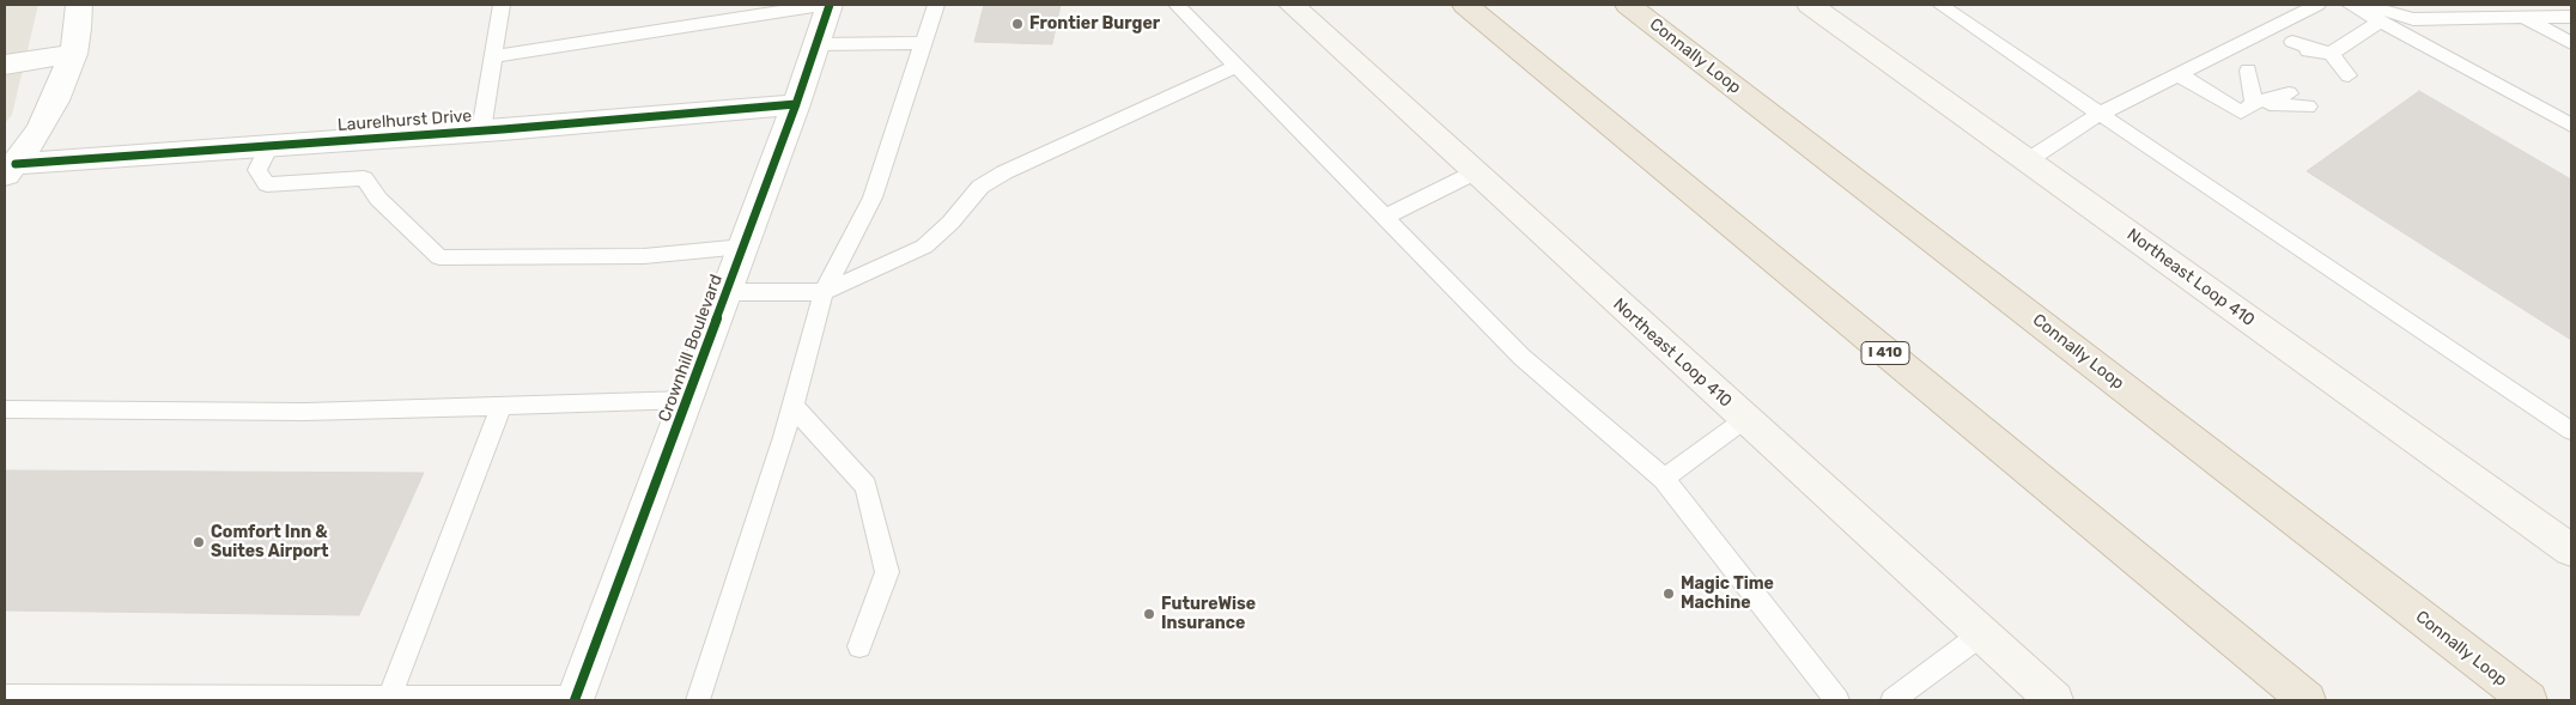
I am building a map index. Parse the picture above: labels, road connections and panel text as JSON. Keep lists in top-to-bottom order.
{
  "streets": {
    "highway": ["Connally Loop", "I 410"],
    "main road": ["Northeast Loop 410"],
    "street": ["Laurelhurst Drive", "Crownhill Boulevard"]
  },
  "crossings": [
    ["Laurelhurst Drive", "Crownhill Boulevard"]
  ],
  "places": [
    "Frontier Burger",
    "Comfort Inn & Suites Airport",
    "Magic Time Machine",
    "FutureWise Insurance"
  ]
}
